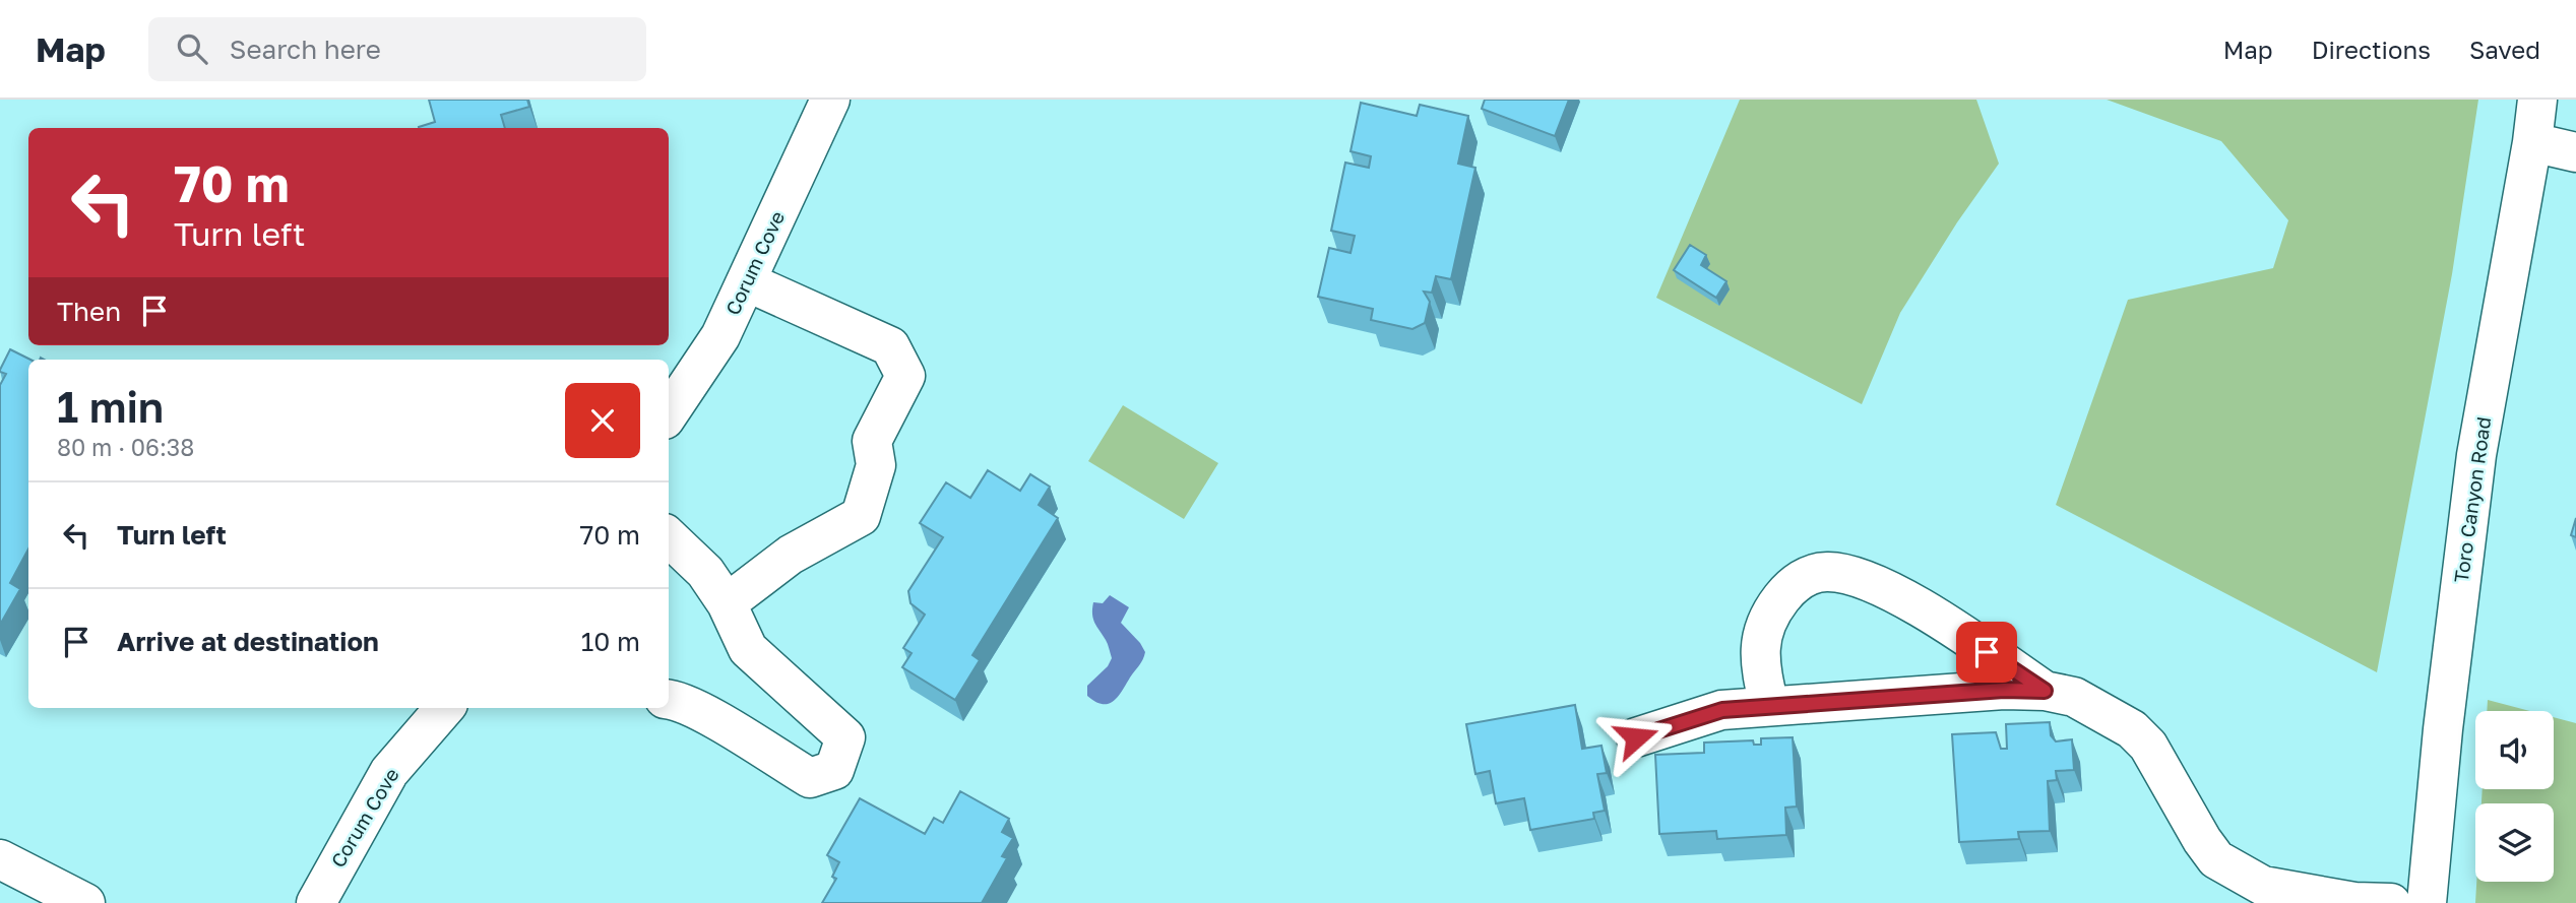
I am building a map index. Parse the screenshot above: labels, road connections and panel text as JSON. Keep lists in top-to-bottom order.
{
  "streets": {
    "street": ["Corum Cove", "Toro Canyon Road"]
  },
  "page": {
    "header": "Map",
    "search": "Search here",
    "nav": ["Map", "Directions", "Saved"],
    "turn": ["70 m", "Turn left"],
    "then": "Then",
    "heading": ["1 min", "80 m · 06:38"],
    "list": [
      {
        "name": "Turn left",
        "value": "70 m"
      },
      {
        "name": "Arrive at destination",
        "value": "10 m"
      }
    ]
  }
}
